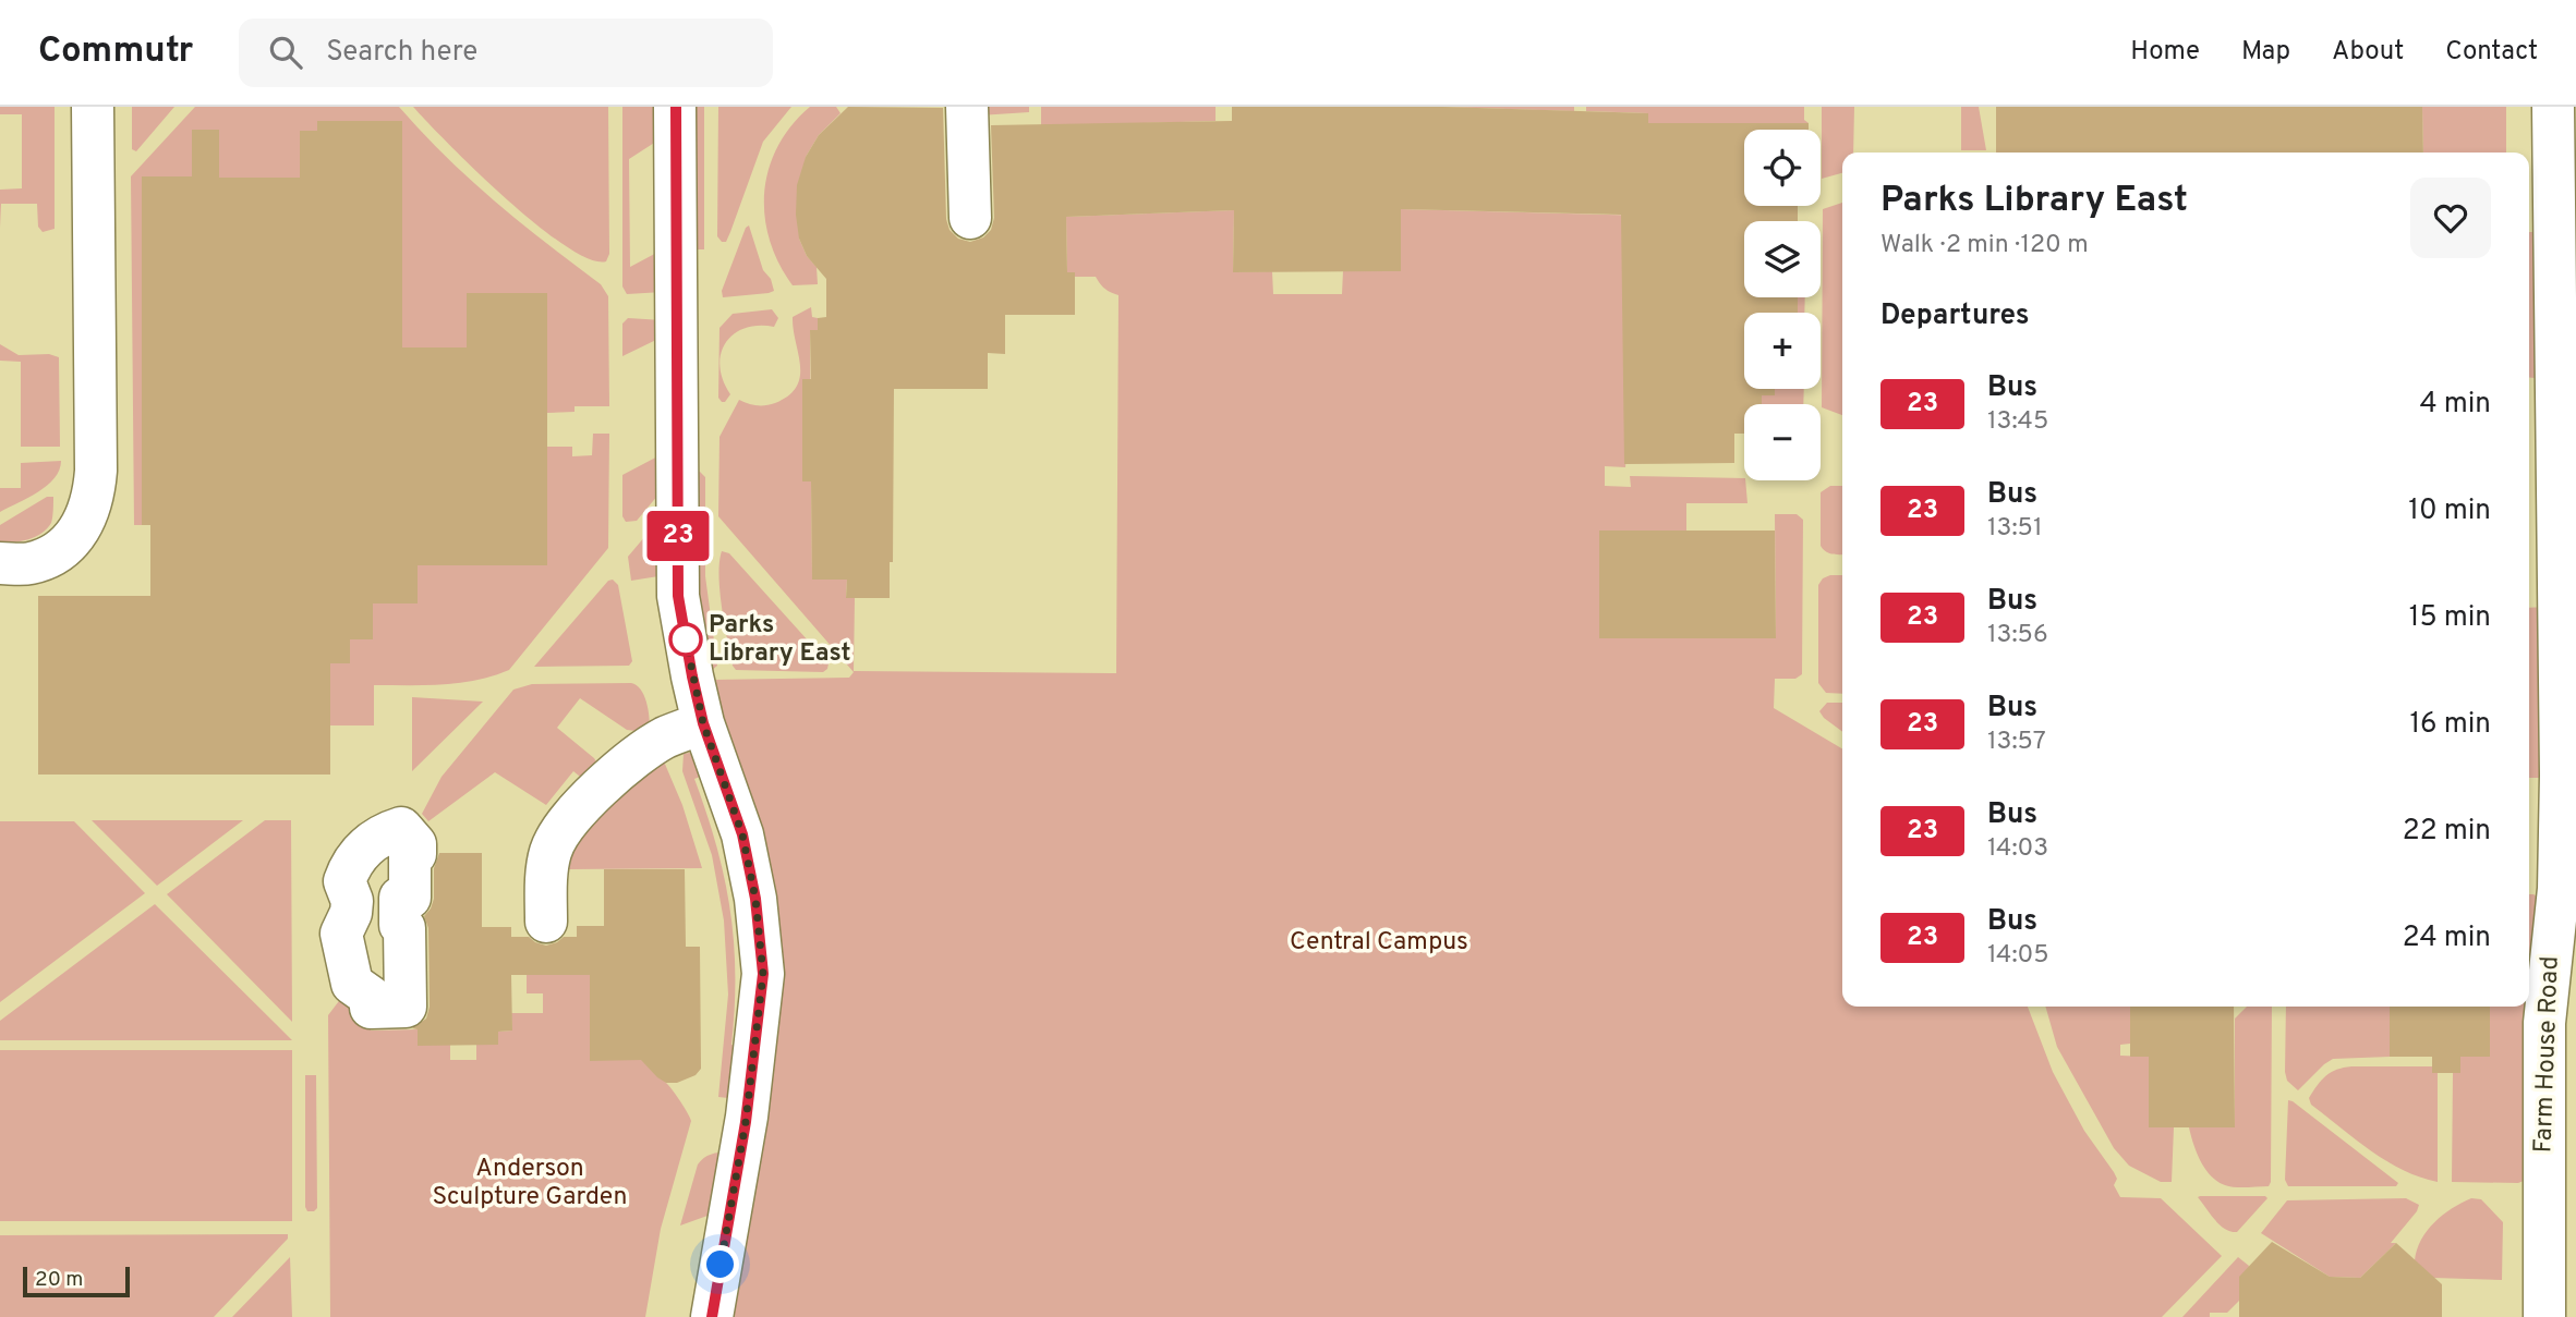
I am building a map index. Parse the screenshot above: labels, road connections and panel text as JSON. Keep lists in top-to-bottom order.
{
  "streets": {
    "street": ["Farm House Road"]
  },
  "parks": ["Central Campus", "Anderson Sculpture Garden"],
  "places": ["Parks Library East"],
  "lines": ["bus line 23"],
  "scale_bar": "20 m",
  "page": {
    "header": "Commutr",
    "search": "Search here",
    "nav": [
      "Home",
      "Map",
      "About",
      "Contact"
    ],
    "on_map": "23",
    "map_buttons": ["+", "−"],
    "heading": [
      ["Parks Library East", "Walk · 2 min · 120 m"],
      "Departures"
    ],
    "list": [
      {
        "mark": "23",
        "name": "Bus",
        "note": "13:45",
        "value": "4 min"
      },
      {
        "mark": "23",
        "name": "Bus",
        "note": "13:51",
        "value": "10 min"
      },
      {
        "mark": "23",
        "name": "Bus",
        "note": "13:56",
        "value": "15 min"
      },
      {
        "mark": "23",
        "name": "Bus",
        "note": "13:57",
        "value": "16 min"
      },
      {
        "mark": "23",
        "name": "Bus",
        "note": "14:03",
        "value": "22 min"
      },
      {
        "mark": "23",
        "name": "Bus",
        "note": "14:05",
        "value": "24 min"
      }
    ],
    "scale": "20 m"
  }
}
